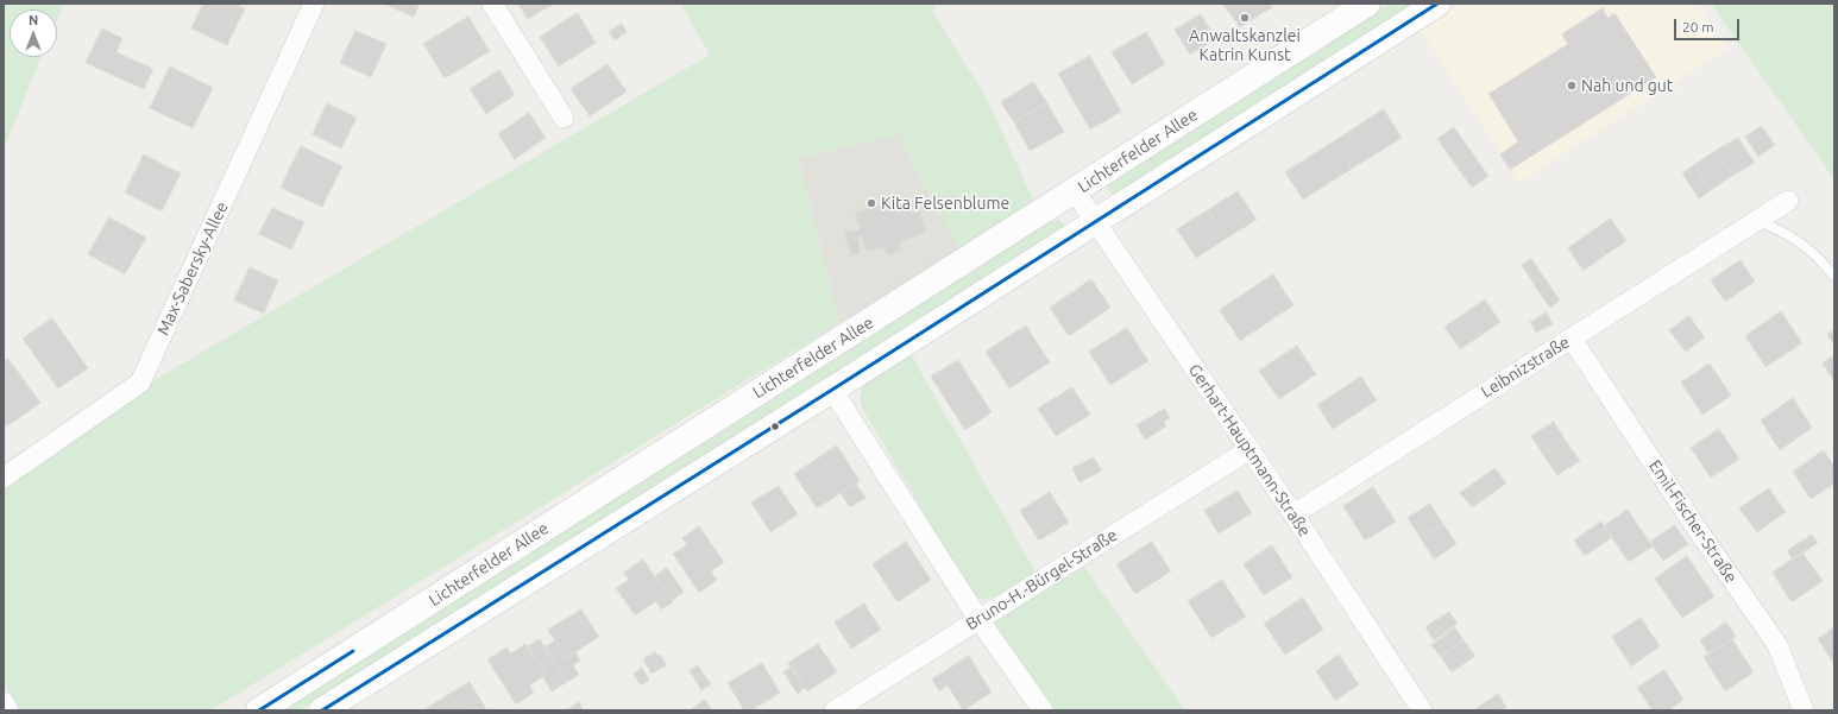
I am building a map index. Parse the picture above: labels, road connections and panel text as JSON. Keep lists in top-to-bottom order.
{
  "streets": {
    "main road": ["Lichterfelder Allee"],
    "street": [
      "Max-Sabersky-Allee",
      "Leibnizstraße",
      "Gerhart-Hauptmann-Straße",
      "Emil-Fischer-Straße",
      "Bruno-H.-Bürgel-Straße"
    ]
  },
  "crossings": [
    ["Lichterfelder Allee", "Gerhart-Hauptmann-Straße"],
    ["Leibnizstraße", "Gerhart-Hauptmann-Straße"],
    ["Leibnizstraße", "Emil-Fischer-Straße"],
    ["Gerhart-Hauptmann-Straße", "Bruno-H.-Bürgel-Straße"]
  ],
  "places": ["Anwaltskanzlei Katrin Kunst", "Nah und gut", "Kita Felsenblume"],
  "scale_bar": "20 m",
  "north": "top"
}
